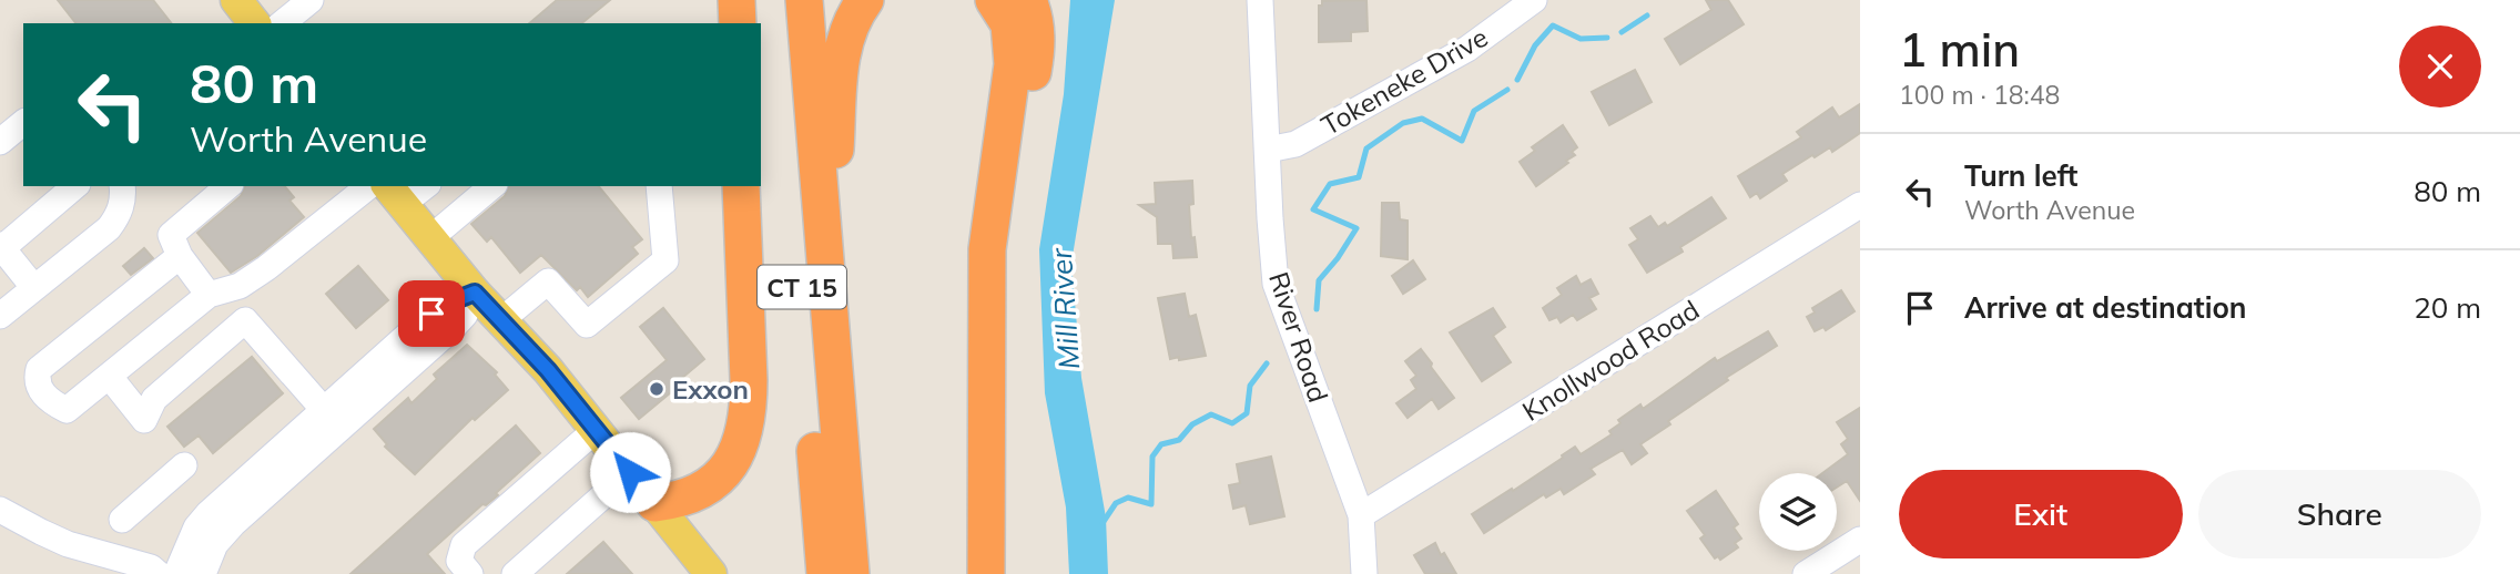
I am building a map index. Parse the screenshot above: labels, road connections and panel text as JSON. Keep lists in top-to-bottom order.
{
  "streets": {
    "highway": ["CT 15"],
    "street": ["Tokeneke Drive", "River Road", "Knollwood Road"]
  },
  "crossings": [
    ["Tokeneke Drive", "River Road"],
    ["River Road", "Knollwood Road"]
  ],
  "water": ["Mill River"],
  "places": ["Exxon"],
  "page": {
    "heading": ["1 min", "100 m · 18:48"],
    "turn": ["80 m", "Worth Avenue"],
    "list": [
      {
        "name": "Turn left",
        "note": "Worth Avenue",
        "value": "80 m"
      },
      {
        "name": "Arrive at destination",
        "value": "20 m"
      }
    ],
    "buttons": ["Exit", "Share"]
  }
}
